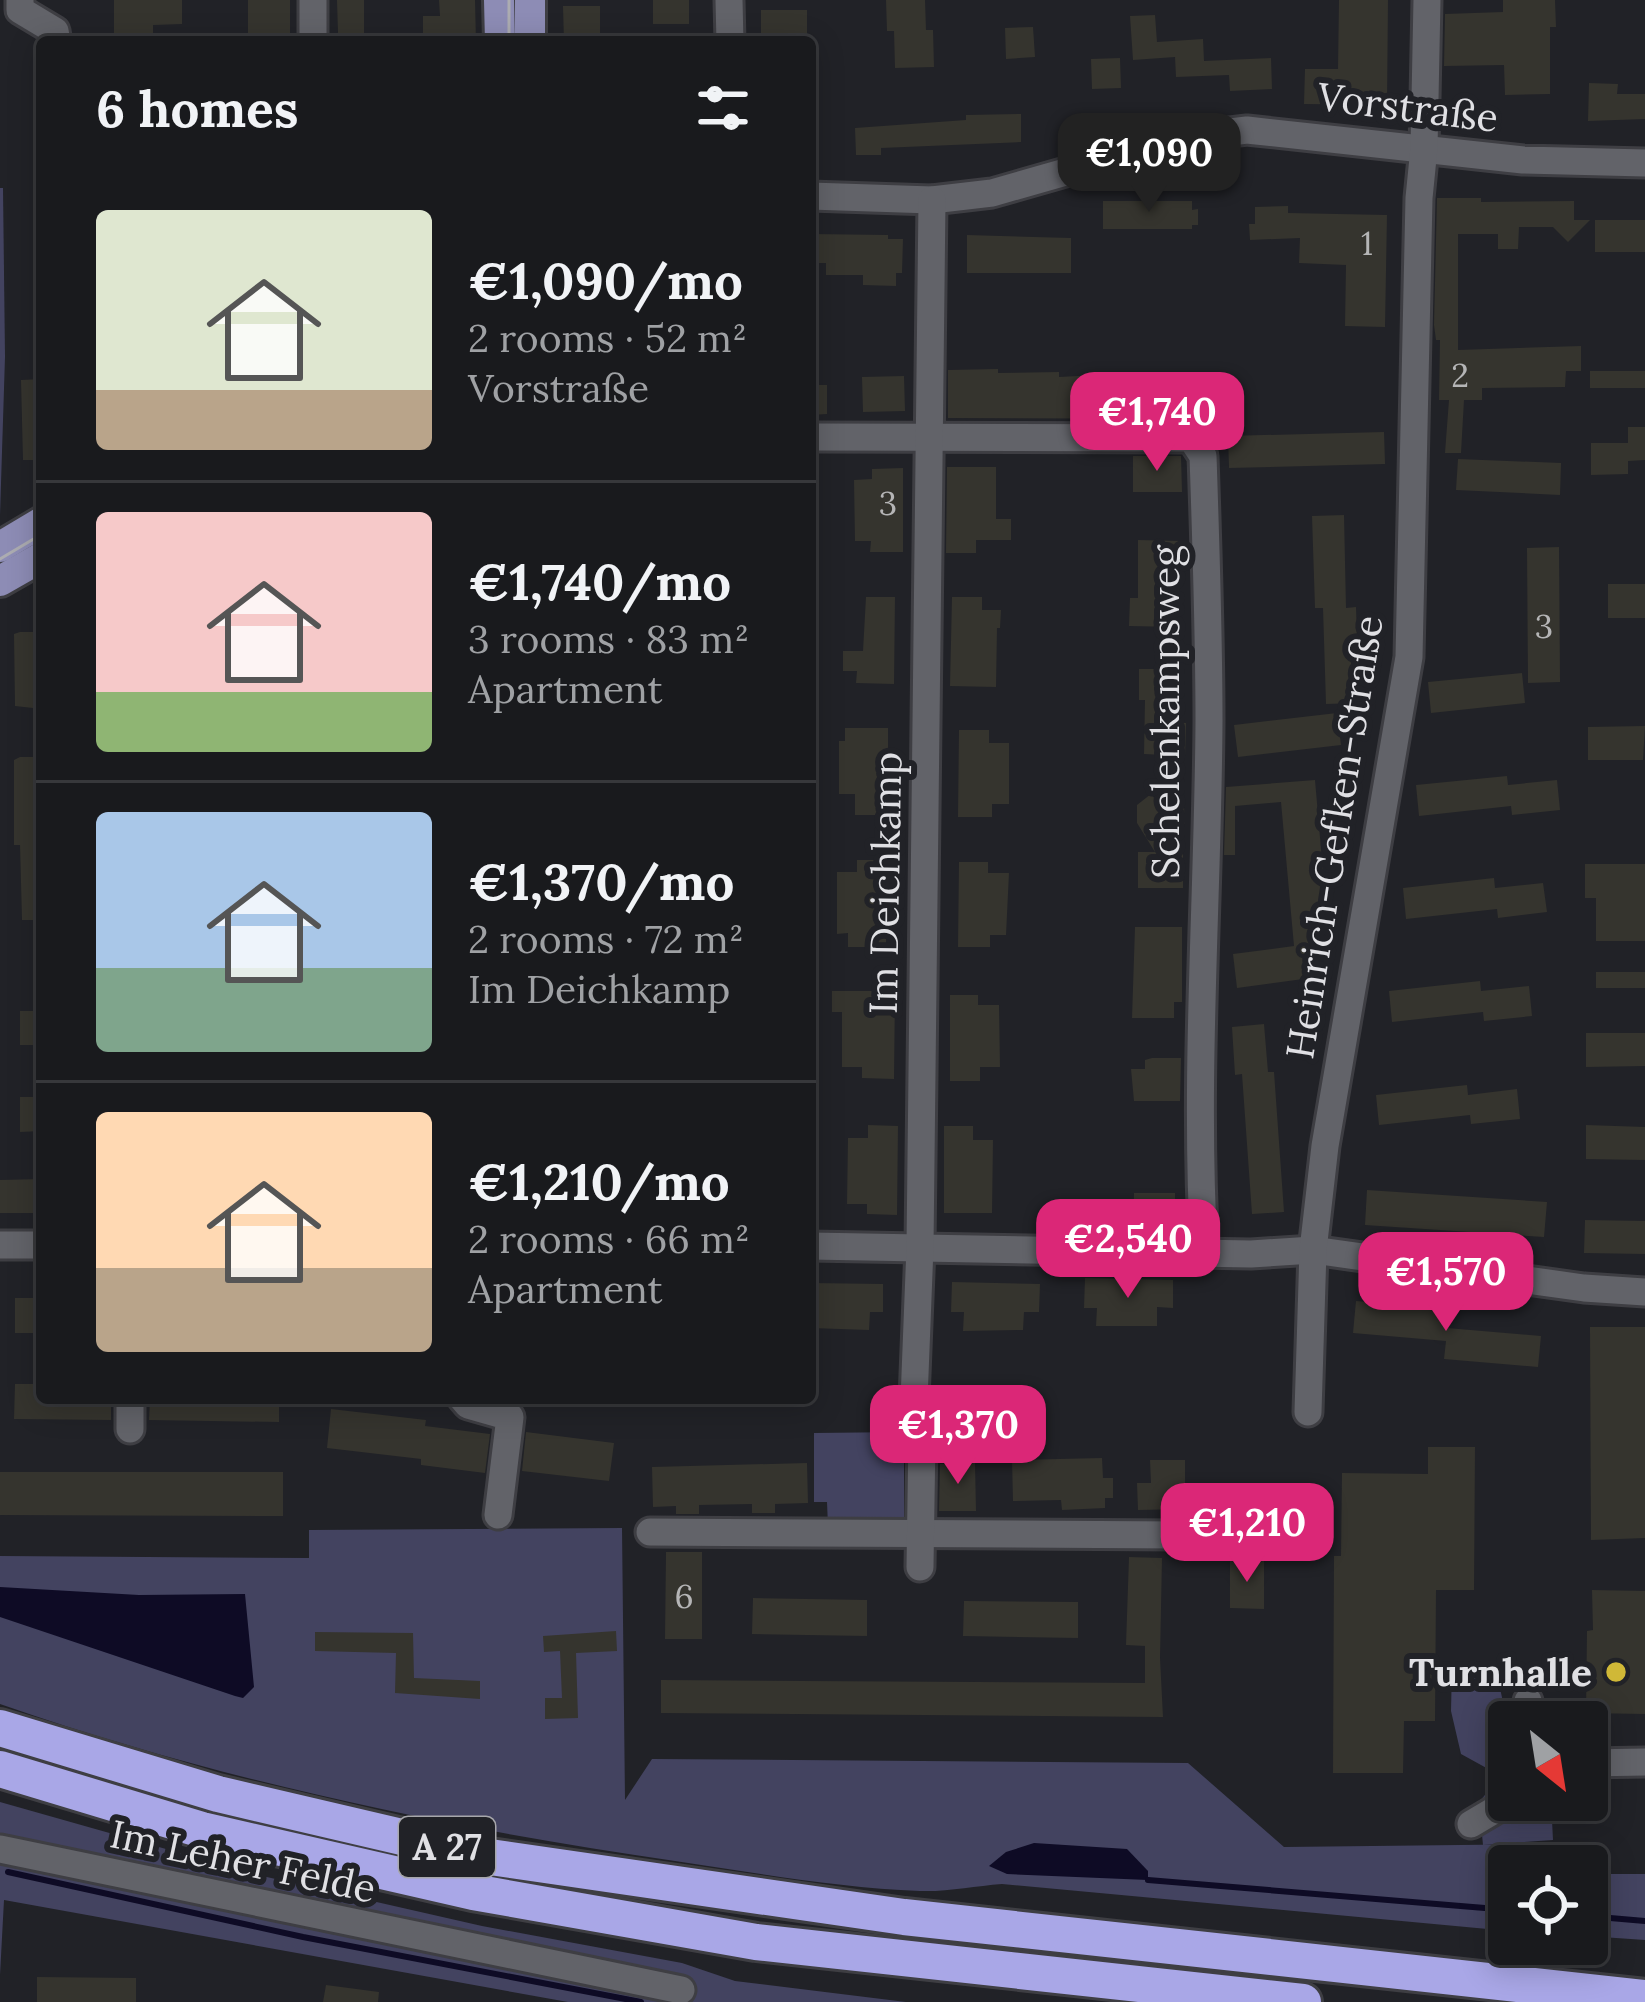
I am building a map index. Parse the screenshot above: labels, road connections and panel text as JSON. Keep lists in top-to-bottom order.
{
  "streets": {
    "highway": ["A 27"],
    "street": [
      "Vorstraße",
      "Schelenkampsweg",
      "Heinrich-Gefken-Straße",
      "Im Deichkamp",
      "Im Leher Felde"
    ]
  },
  "crossings": [
    ["Vorstraße", "Heinrich-Gefken-Straße"],
    ["Vorstraße", "Im Deichkamp"],
    ["Schelenkampsweg", "Im Deichkamp"]
  ],
  "places": ["Turnhalle"],
  "house_numbers": [
    "1",
    "2",
    "3",
    "3",
    "6"
  ],
  "north": "bottom right",
  "page": {
    "heading": "6 homes",
    "price": [
      "€1,090",
      "€1,740",
      "€2,540",
      "€1,570",
      "€1,370",
      "€1,210"
    ],
    "list": [
      {
        "name": "€1,090/mo",
        "note": "2 rooms · 52 m² · Vorstraße"
      },
      {
        "name": "€1,740/mo",
        "note": "3 rooms · 83 m² · Apartment"
      },
      {
        "name": "€1,370/mo",
        "note": "2 rooms · 72 m² · Im Deichkamp"
      },
      {
        "name": "€1,210/mo",
        "note": "2 rooms · 66 m² · Apartment"
      }
    ]
  }
}
